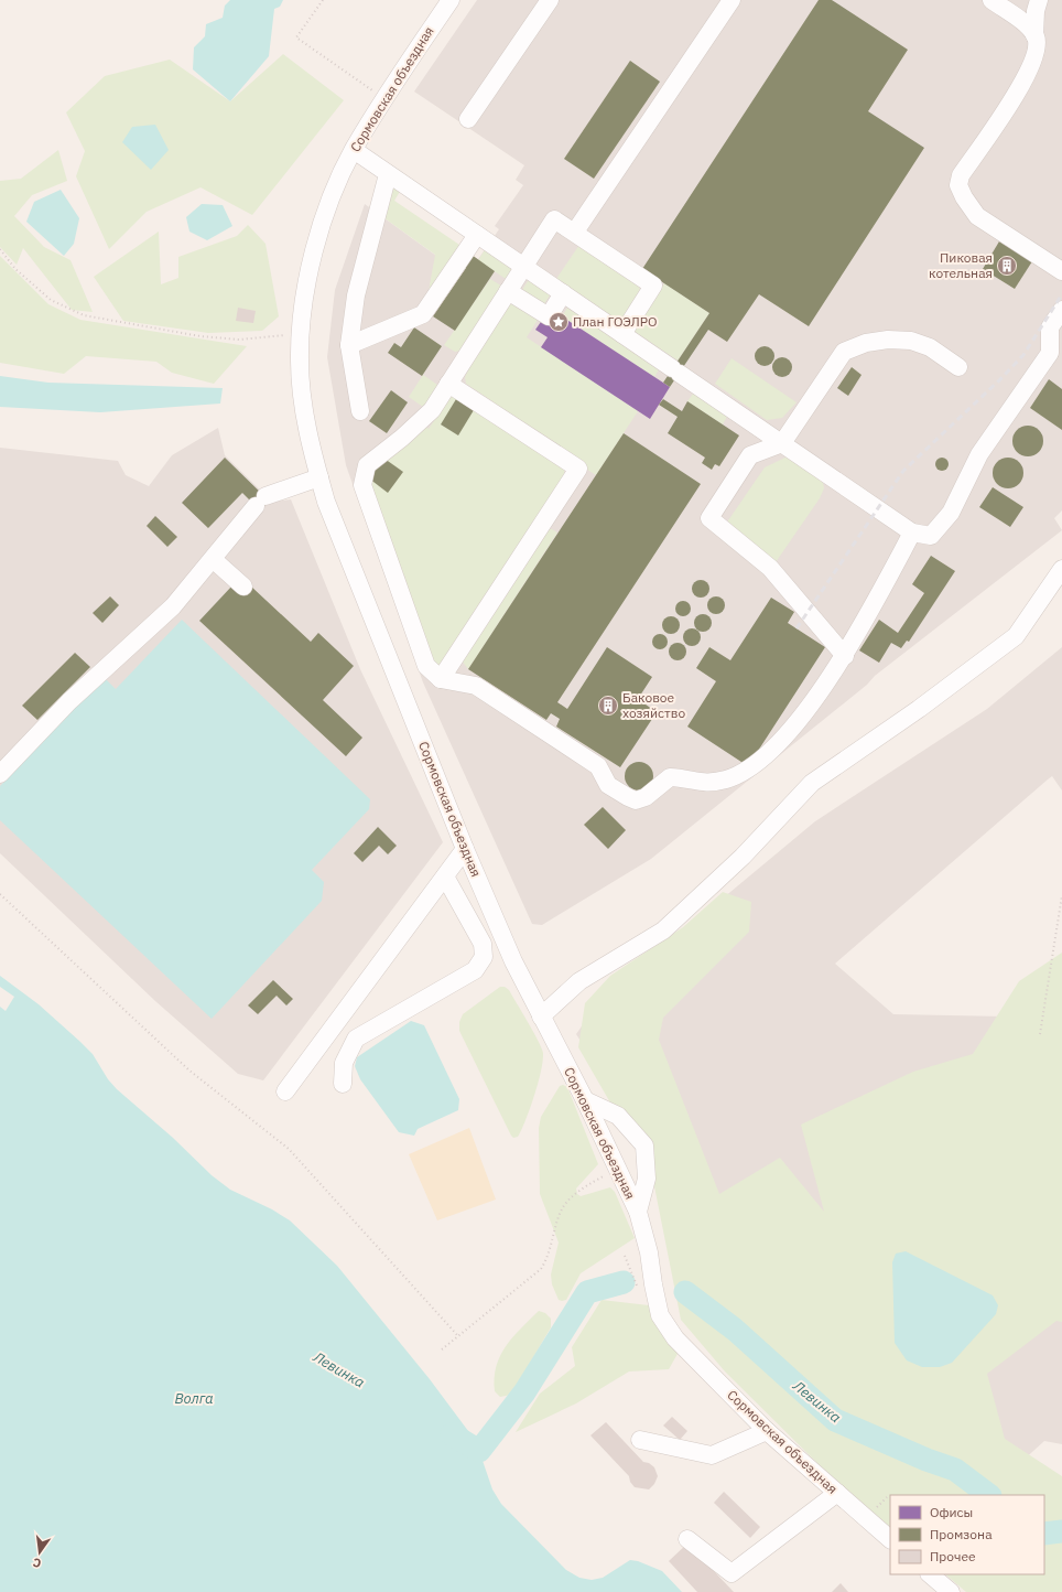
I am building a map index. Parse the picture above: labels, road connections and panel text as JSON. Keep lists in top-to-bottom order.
{
  "streets": {
    "street": ["Сормовская объездная"]
  },
  "water": ["Левинка", "Волга"],
  "places": {
    "building": ["Пиковая котельная", "Баковое хозяйство"],
    "place": ["План ГОЭЛРО"]
  },
  "legend": ["Офисы", "Промзона", "Прочее"],
  "north": "bottom"
}
